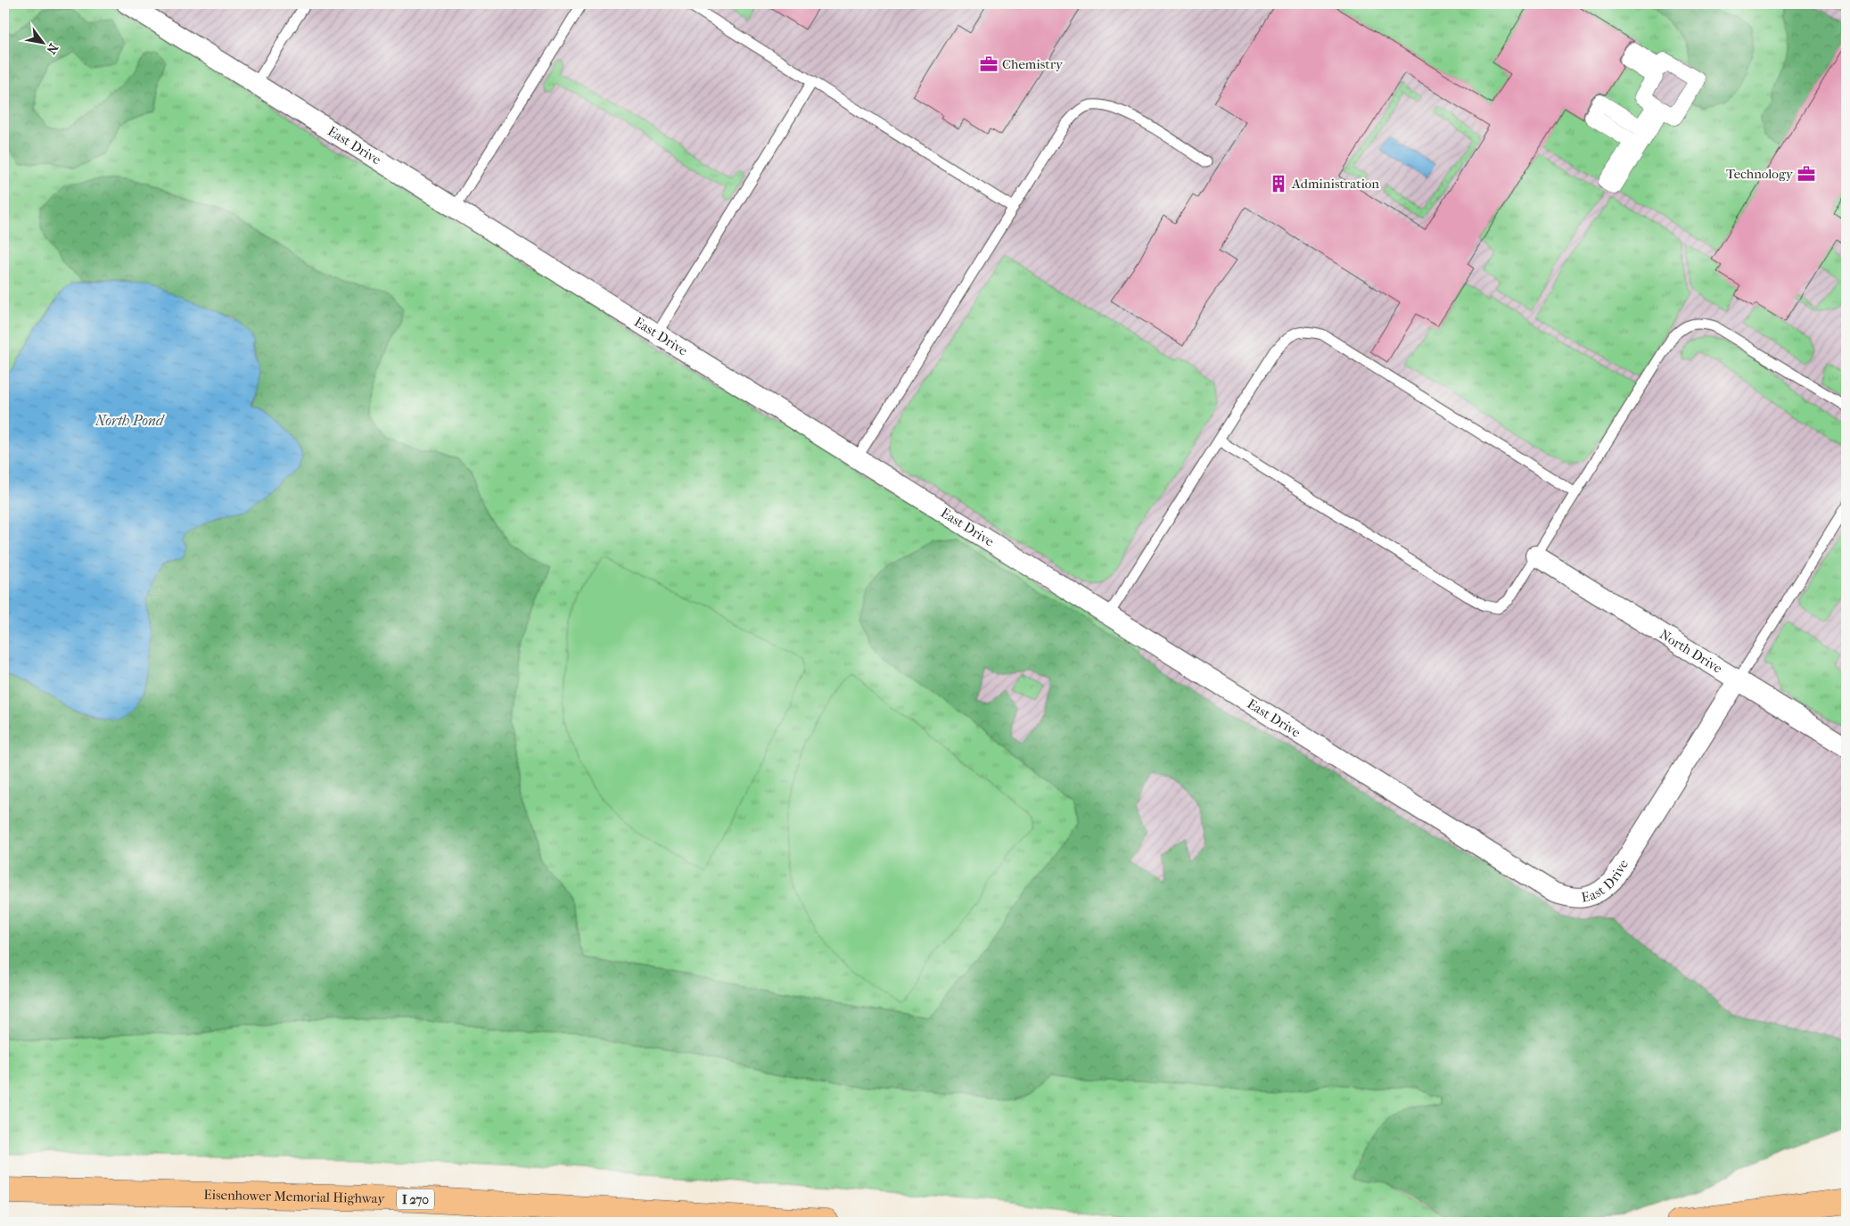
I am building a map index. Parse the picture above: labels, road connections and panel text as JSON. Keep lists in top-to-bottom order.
{
  "streets": {
    "highway": ["Eisenhower Memorial Highway", "I 270"],
    "street": ["East Drive", "North Drive"]
  },
  "crossings": [
    ["East Drive", "North Drive"]
  ],
  "water": ["North Pond"],
  "places": {
    "office": ["Chemistry", "Technology"],
    "building": ["Administration"]
  },
  "north": "bottom right"
}
